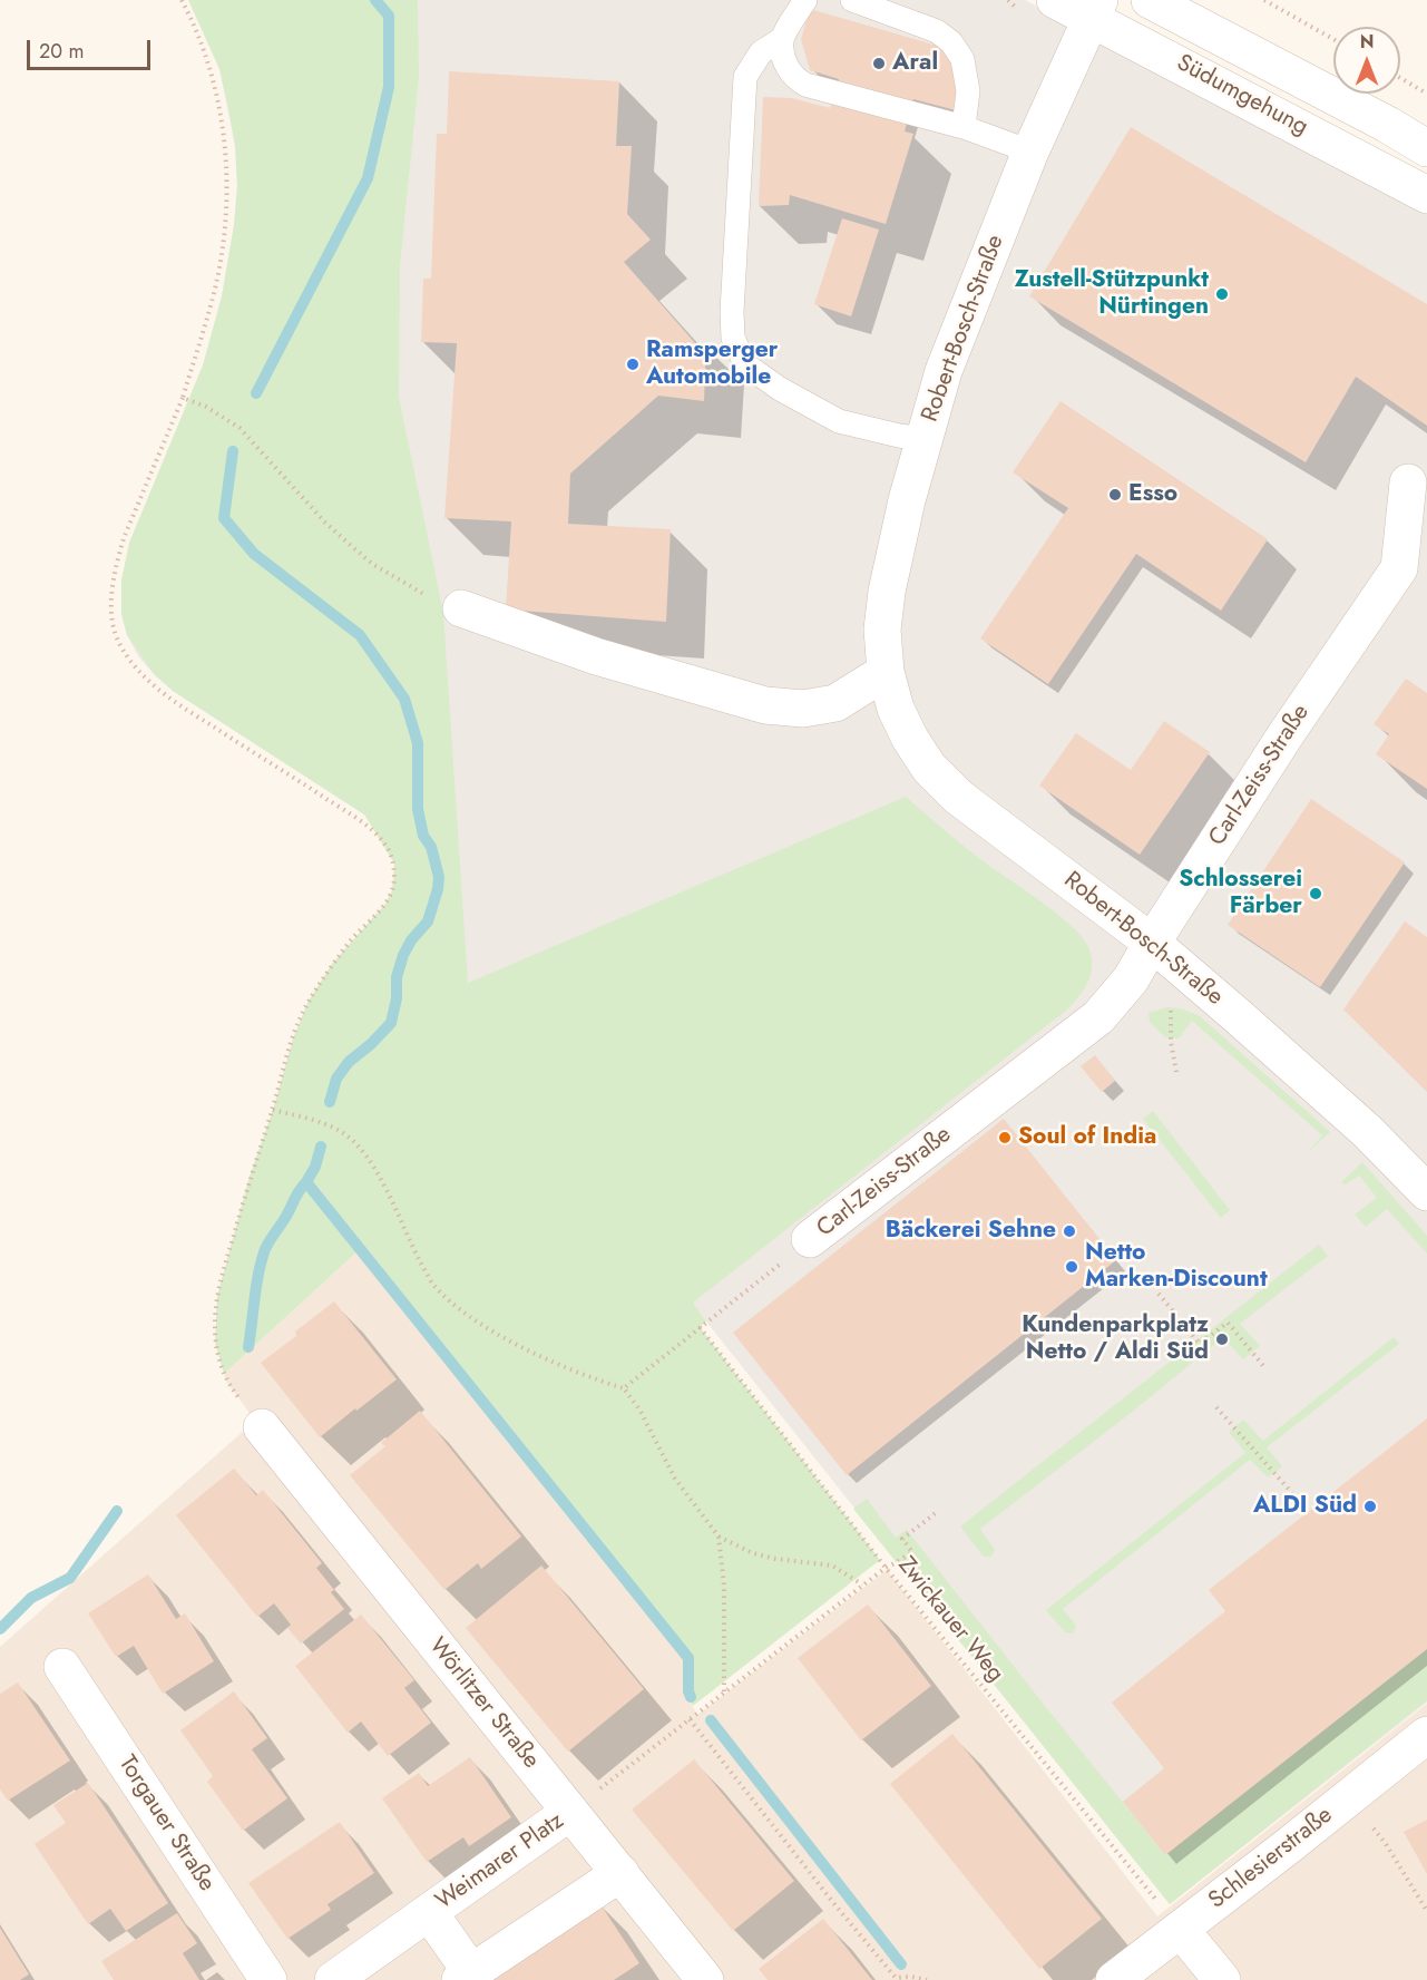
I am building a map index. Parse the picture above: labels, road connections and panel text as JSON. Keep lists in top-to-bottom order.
{
  "streets": {
    "street": [
      "Südumgehung",
      "Robert-Bosch-Straße",
      "Carl-Zeiss-Straße",
      "Wörlitzer Straße",
      "Torgauer Straße",
      "Schlesierstraße",
      "Weimarer Platz"
    ],
    "path": ["Zwickauer Weg"]
  },
  "crossings": [
    ["Südumgehung", "Robert-Bosch-Straße"],
    ["Robert-Bosch-Straße", "Carl-Zeiss-Straße"],
    ["Zwickauer Weg", "Schlesierstraße"],
    ["Wörlitzer Straße", "Weimarer Platz"]
  ],
  "places": [
    "Aral",
    "Zustell-Stützpunkt Nürtingen",
    "Ramsperger Automobile",
    "Esso",
    "Schlosserei Färber",
    "Soul of India",
    "Bäckerei Sehne",
    "Netto Marken-Discount",
    "Kundenparkplatz Netto / Aldi Süd",
    "ALDI Süd"
  ],
  "scale_bar": "20 m",
  "north": "top"
}
